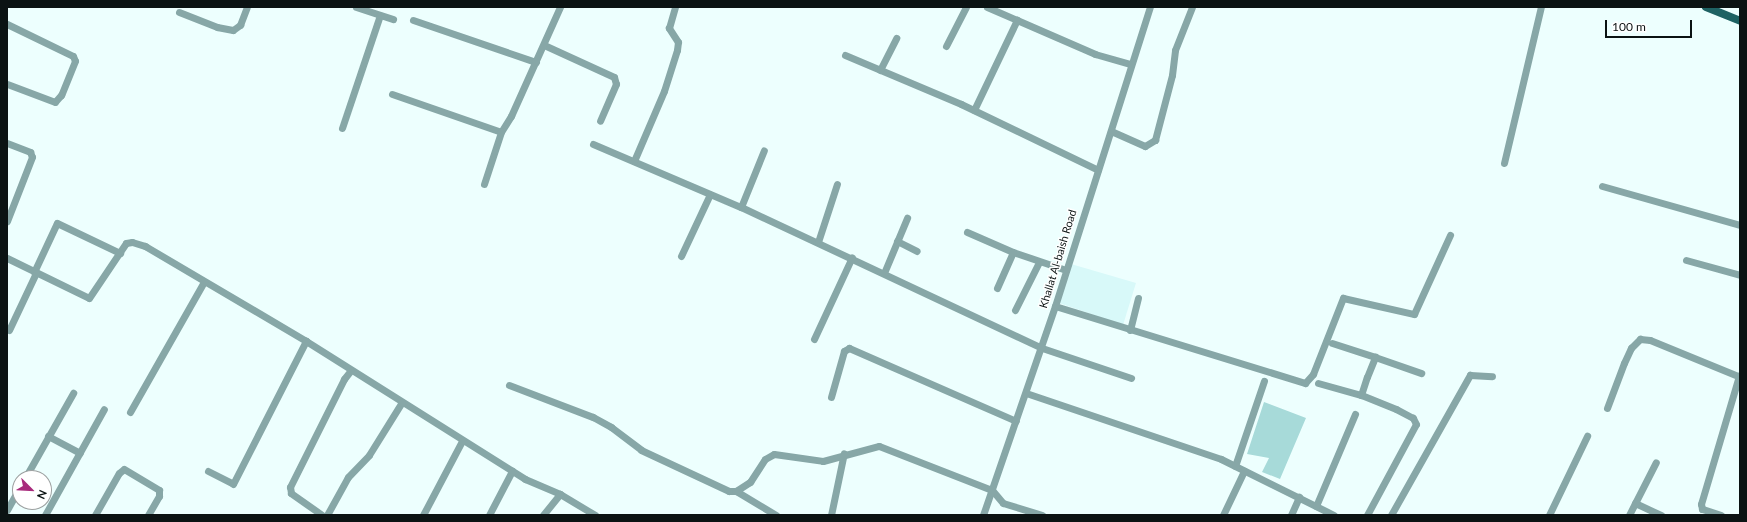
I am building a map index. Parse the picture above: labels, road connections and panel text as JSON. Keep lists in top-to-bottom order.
{
  "streets": {
    "street": ["Khallat Al-baish Road"]
  },
  "scale_bar": "100 m",
  "north": "bottom right"
}
